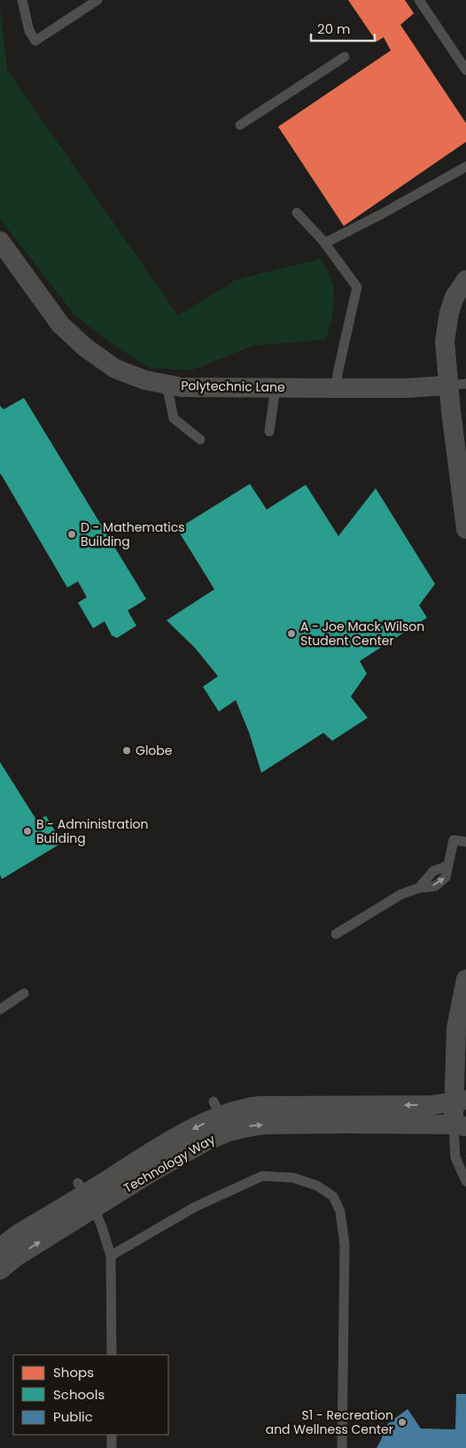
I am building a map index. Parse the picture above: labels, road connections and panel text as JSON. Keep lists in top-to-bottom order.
{
  "streets": {
    "street": ["Polytechnic Lane", "Technology Way"]
  },
  "places": [
    "D - Mathematics Building",
    "A - Joe Mack Wilson Student Center",
    "Globe",
    "B - Administration Building",
    "S1 - Recreation and Wellness Center"
  ],
  "legend": ["Shops", "Schools", "Public"],
  "scale_bar": "20 m"
}
